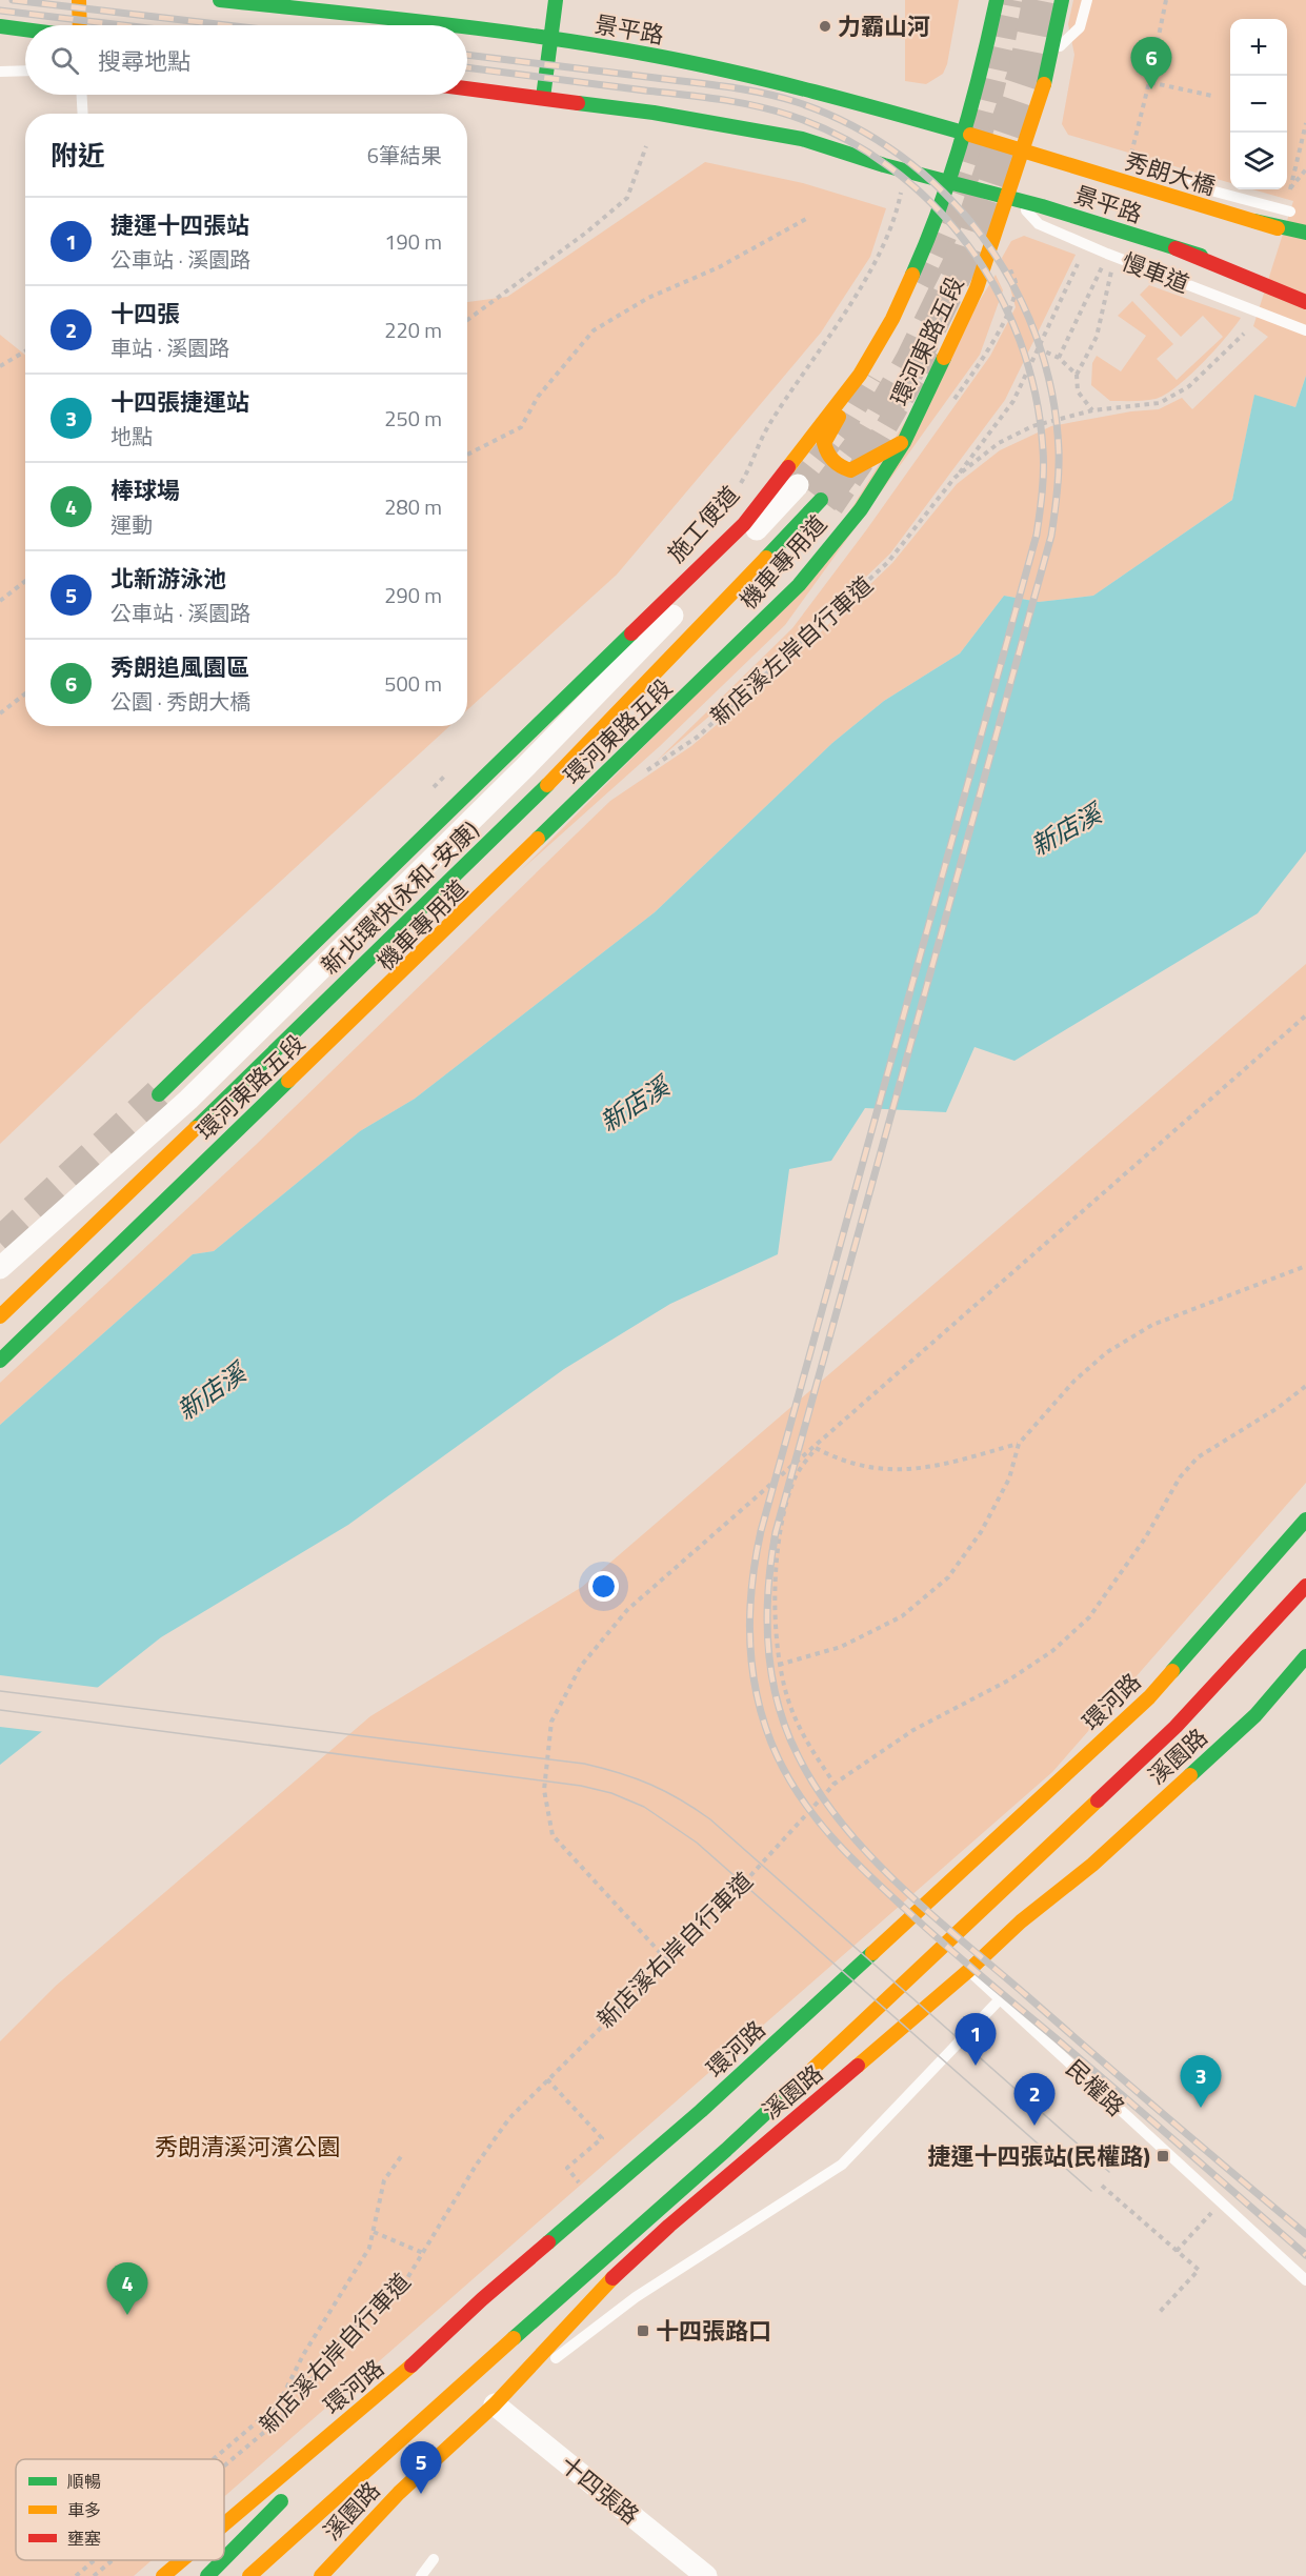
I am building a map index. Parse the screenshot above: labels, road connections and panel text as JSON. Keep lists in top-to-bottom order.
{
  "streets": {
    "main road": [
      "景平路",
      "秀朗大橋",
      "環河東路五段",
      "新北環快(永和-安康)",
      "環河路",
      "溪園路"
    ],
    "street": ["機車專用道", "十四張路"],
    "lane": ["慢車道", "民權路"],
    "path": ["施工便道", "新店溪左岸自行車道", "新店溪右岸自行車道"]
  },
  "crossings": [
    ["景平路", "秀朗大橋"],
    ["景平路", "慢車道"],
    ["景平路", "環河東路五段"],
    ["景平路", "施工便道"],
    ["秀朗大橋", "環河東路五段"],
    ["慢車道", "環河東路五段"],
    ["機車專用道", "新北環快(永和-安康)"],
    ["溪園路", "民權路"],
    ["溪園路", "十四張路"]
  ],
  "water": ["新店溪"],
  "parks": ["秀朗清溪河濱公園"],
  "places": {
    "other": ["力霸山河"],
    "transit": ["捷運十四張站(民權路)", "十四張路口"]
  },
  "legend": ["順暢", "車多", "壅塞"],
  "page": {
    "map_buttons": ["+", "−"],
    "search": "搜尋地點",
    "pins": [
      "6",
      "1",
      "3",
      "2",
      "4",
      "5"
    ],
    "heading": ["附近", "6筆結果"],
    "list": [
      {
        "mark": "1",
        "name": "捷運十四張站",
        "note": "公車站 · 溪園路",
        "value": "190 m"
      },
      {
        "mark": "2",
        "name": "十四張",
        "note": "車站 · 溪園路",
        "value": "220 m"
      },
      {
        "mark": "3",
        "name": "十四張捷運站",
        "note": "地點",
        "value": "250 m"
      },
      {
        "mark": "4",
        "name": "棒球場",
        "note": "運動",
        "value": "280 m"
      },
      {
        "mark": "5",
        "name": "北新游泳池",
        "note": "公車站 · 溪園路",
        "value": "290 m"
      },
      {
        "mark": "6",
        "name": "秀朗追風園區",
        "note": "公園 · 秀朗大橋",
        "value": "500 m"
      }
    ]
  }
}
